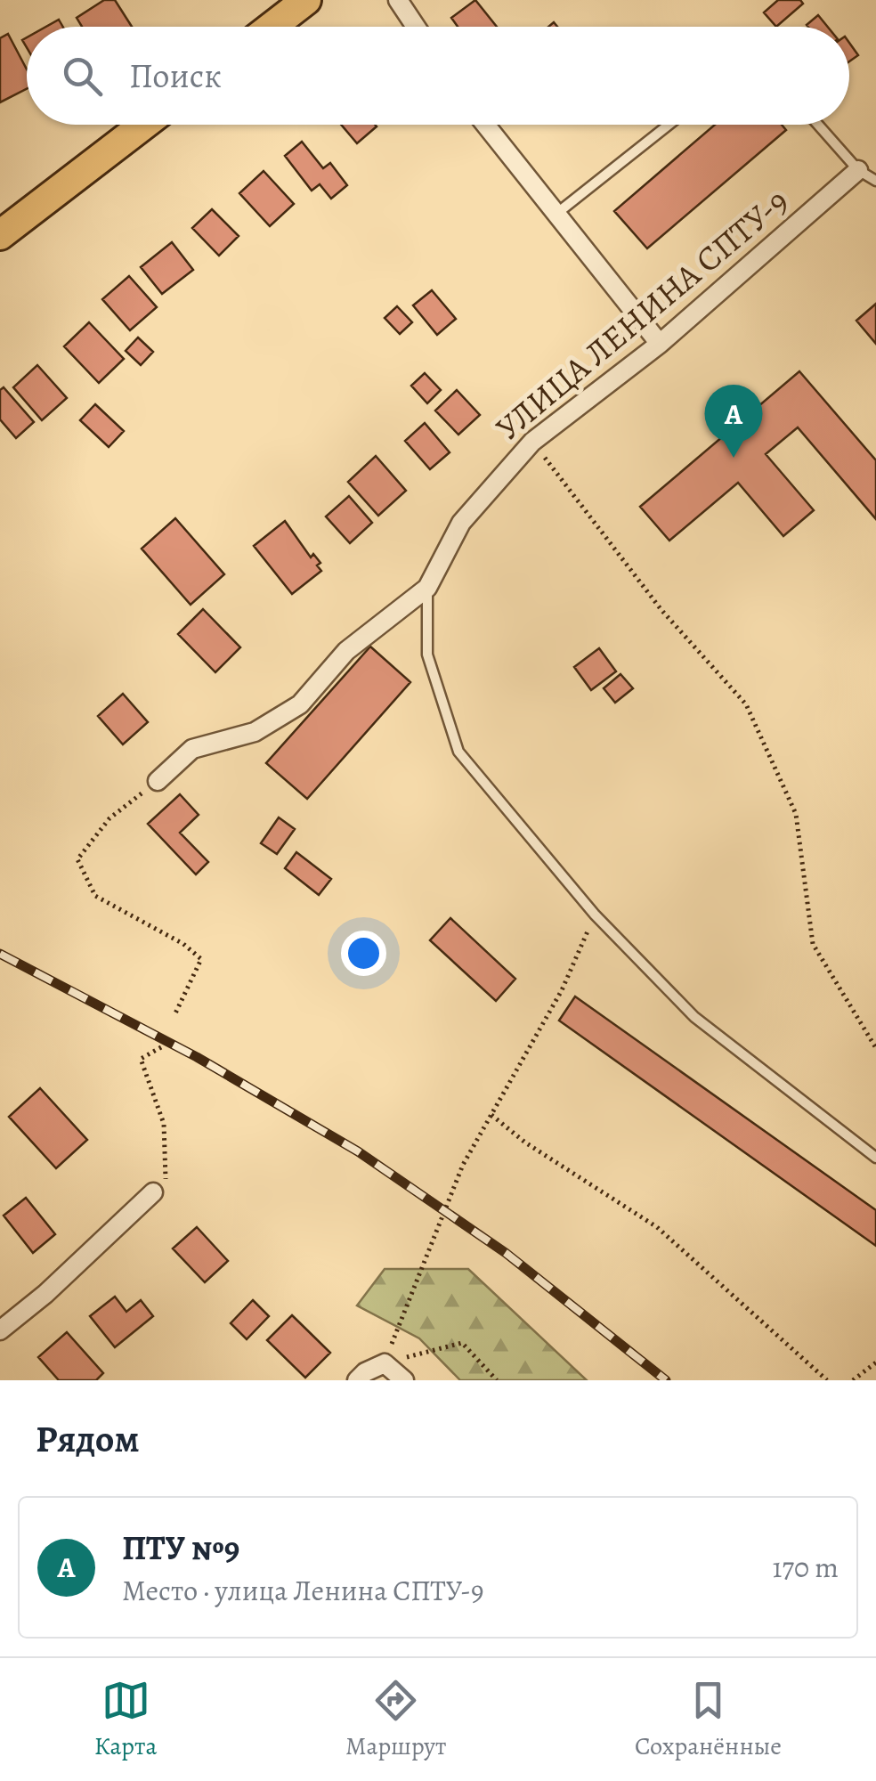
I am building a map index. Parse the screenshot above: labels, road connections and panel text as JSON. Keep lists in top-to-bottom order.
{
  "streets": {
    "street": ["УЛИЦА ЛЕНИНА СПТУ-9"]
  },
  "page": {
    "search": "Поиск",
    "pins": "A",
    "heading": "Рядом",
    "list": [
      {
        "mark": "A",
        "name": "ПТУ №9",
        "note": "Место · улица Ленина СПТУ-9",
        "value": "170 m"
      }
    ],
    "nav": ["Карта", "Маршрут", "Сохранённые"]
  }
}
